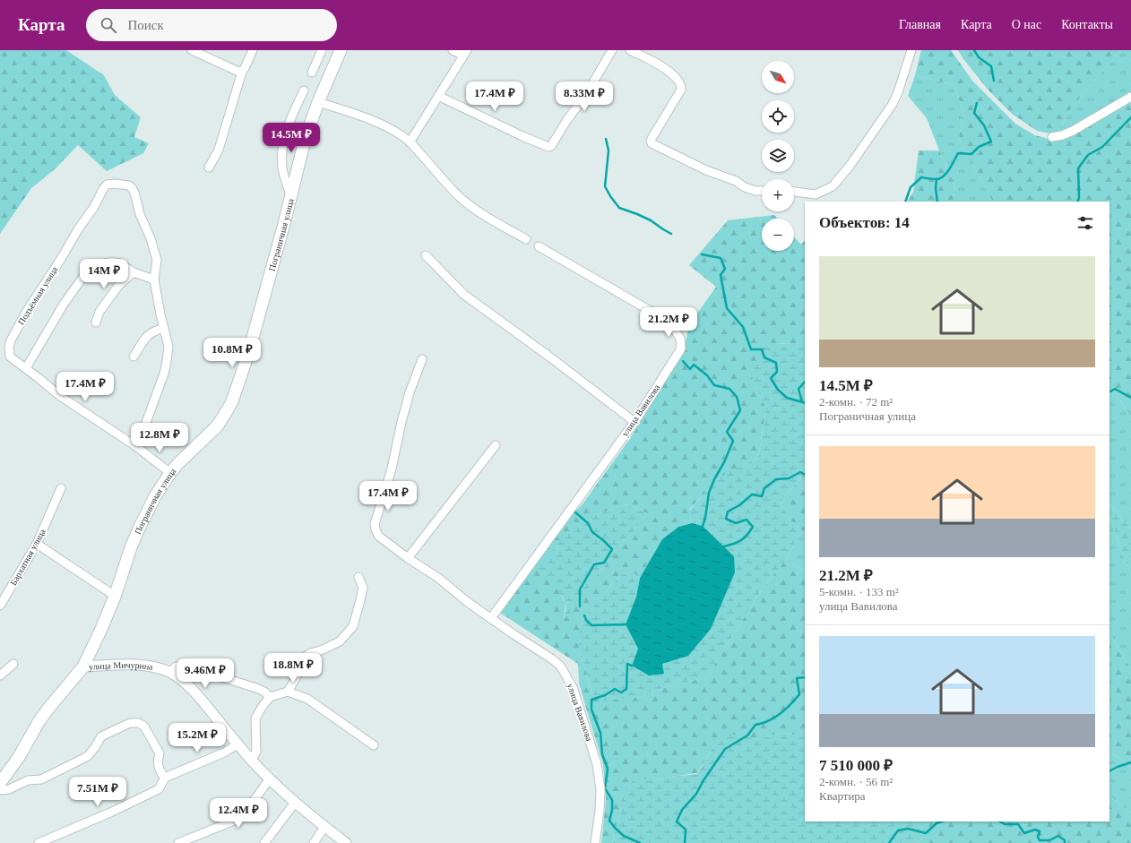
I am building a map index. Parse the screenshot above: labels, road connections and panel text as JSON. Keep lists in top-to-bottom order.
{
  "streets": {
    "main road": ["Пограничная улица"],
    "street": [
      "Подъёмная улица",
      "улица Вавилова",
      "Бархатная улица",
      "улица Мичурина"
    ]
  },
  "crossings": [
    ["Пограничная улица", "Подъёмная улица"],
    ["Пограничная улица", "улица Мичурина"]
  ],
  "north": "bottom right",
  "page": {
    "header": "Карта",
    "search": "Поиск",
    "nav": [
      "Главная",
      "Карта",
      "О нас",
      "Контакты"
    ],
    "map_buttons": ["+", "−"],
    "price": [
      "17.4M ₽",
      "8.33M ₽",
      "14.5M ₽",
      "14M ₽",
      "21.2M ₽",
      "10.8M ₽",
      "17.4M ₽",
      "12.8M ₽",
      "17.4M ₽",
      "18.8M ₽",
      "9.46M ₽",
      "15.2M ₽",
      "7.51M ₽",
      "12.4M ₽"
    ],
    "heading": "Объектов: 14",
    "list": [
      {
        "name": "14.5M ₽",
        "note": "2-комн. · 72 m² · Пограничная улица"
      },
      {
        "name": "21.2M ₽",
        "note": "5-комн. · 133 m² · улица Вавилова"
      },
      {
        "name": "7 510 000 ₽",
        "note": "2-комн. · 56 m² · Квартира"
      }
    ]
  }
}
